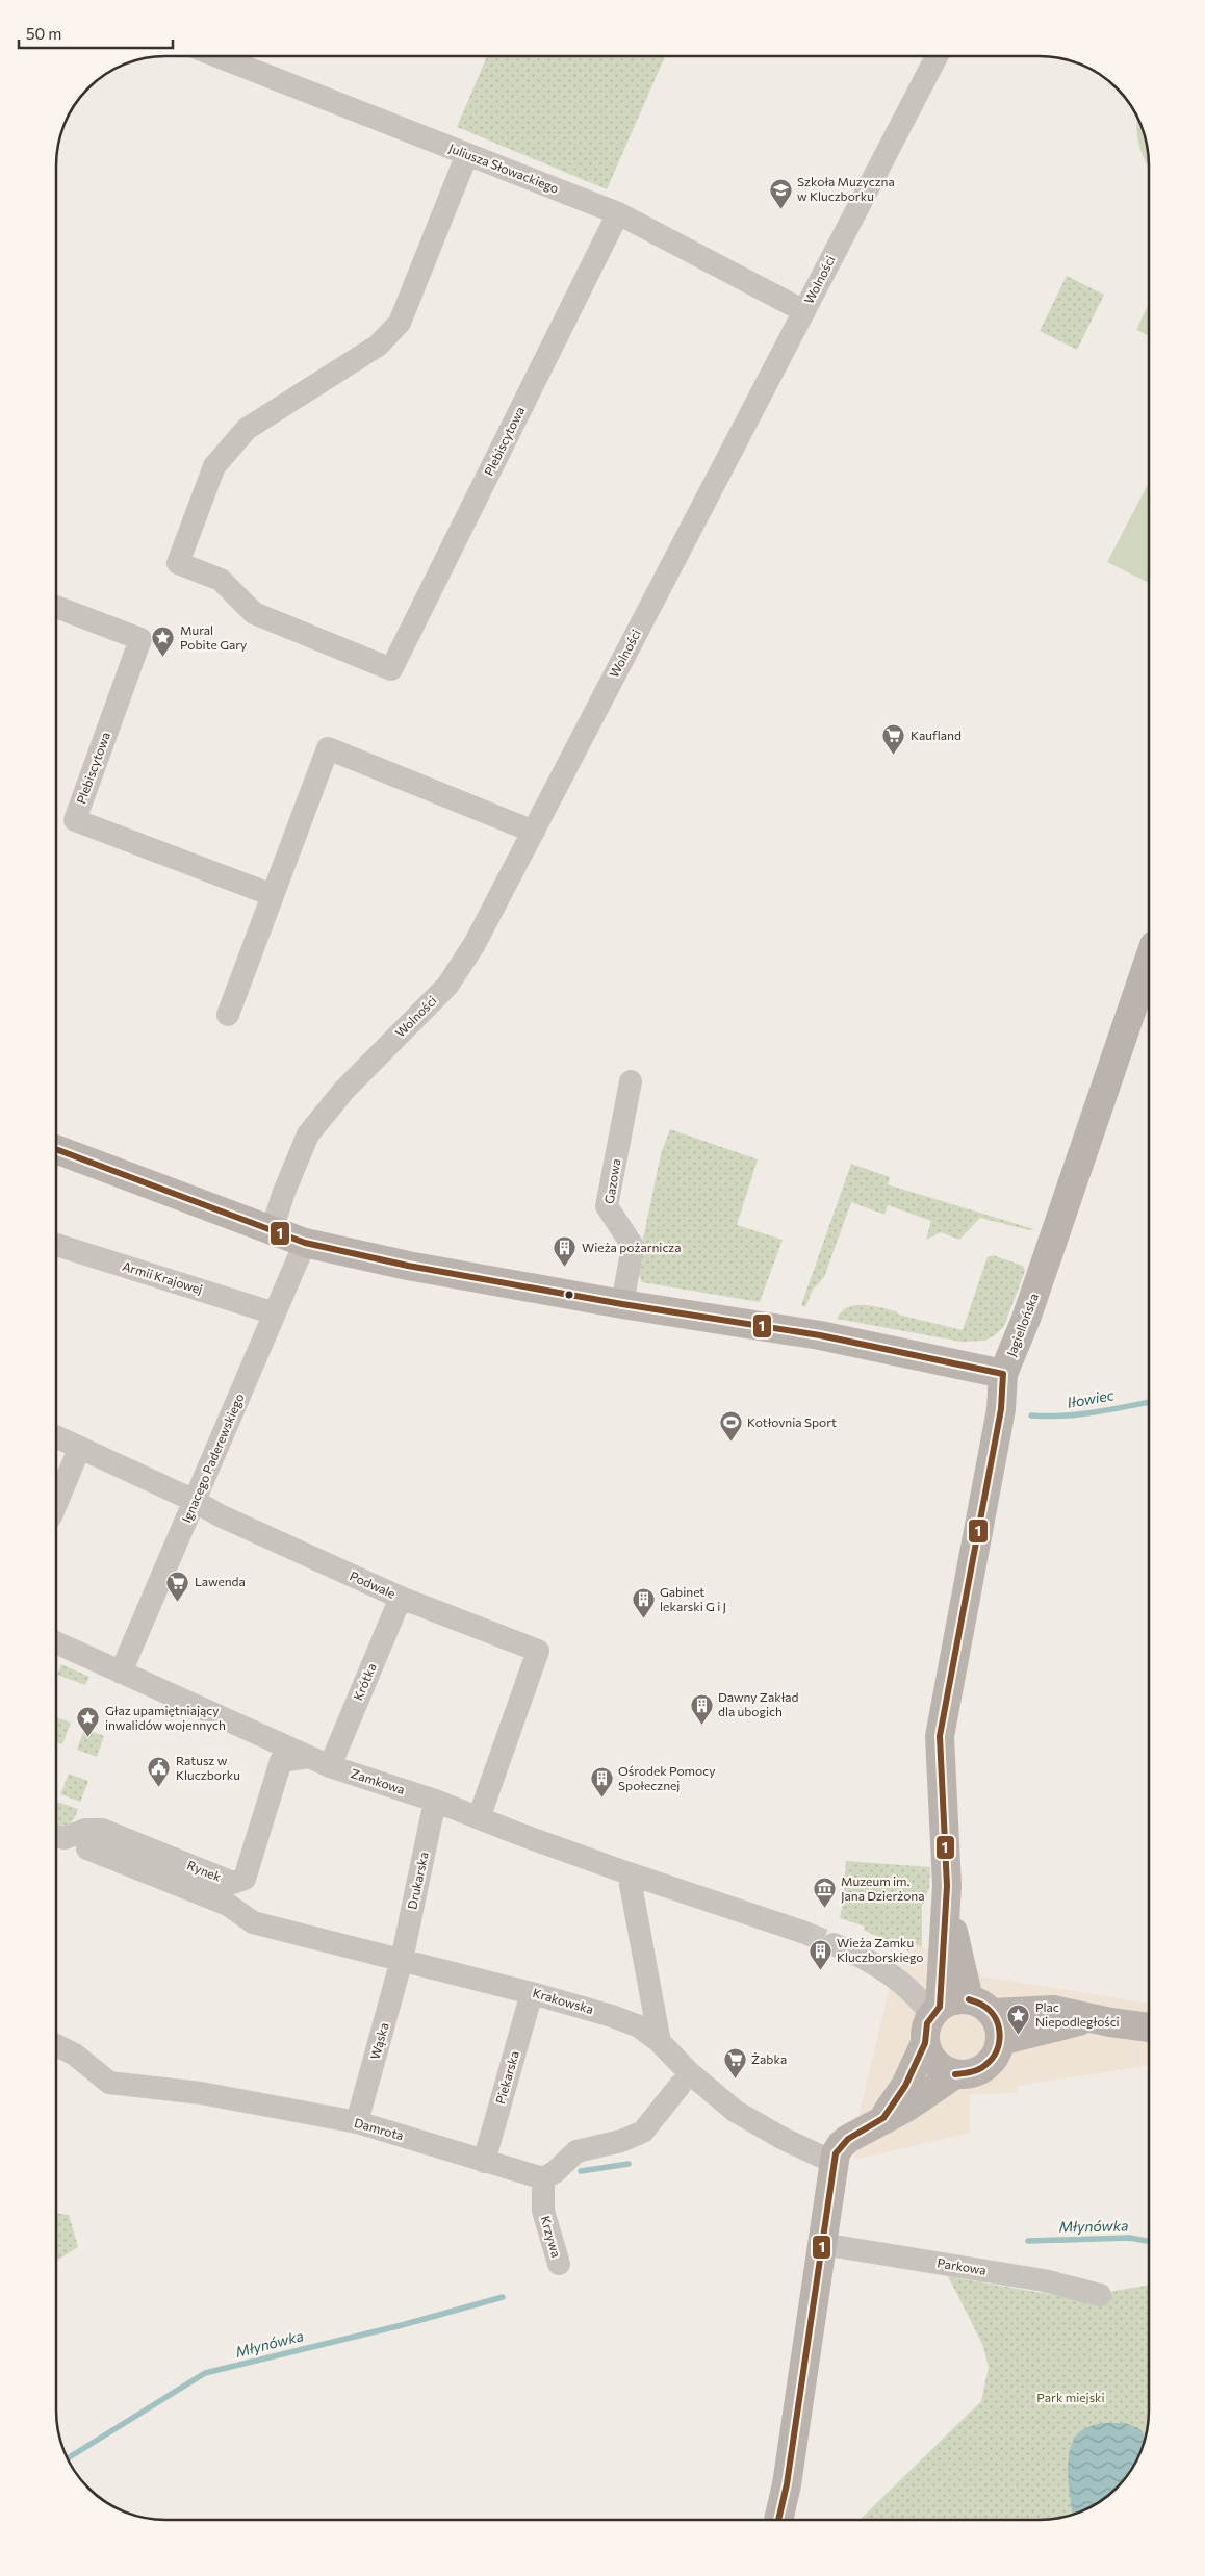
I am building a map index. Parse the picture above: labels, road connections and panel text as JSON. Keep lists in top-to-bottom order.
{
  "streets": {
    "street": [
      "Juliusza Słowackiego",
      "Wolności",
      "Plebiscytowa",
      "Gazowa",
      "Armii Krajowej",
      "Jagiellońska",
      "Ignacego Paderewskiego",
      "Podwale",
      "Krótka",
      "Zamkowa",
      "Rynek",
      "Drukarska",
      "Krakowska",
      "Wąska",
      "Piekarska",
      "Damrota",
      "Krzywa",
      "Parkowa"
    ]
  },
  "crossings": [
    ["Juliusza Słowackiego", "Wolności"],
    ["Juliusza Słowackiego", "Plebiscytowa"],
    ["Armii Krajowej", "Ignacego Paderewskiego"],
    ["Ignacego Paderewskiego", "Podwale"],
    ["Ignacego Paderewskiego", "Zamkowa"],
    ["Podwale", "Krótka"],
    ["Podwale", "Zamkowa"],
    ["Krótka", "Zamkowa"],
    ["Krótka", "Rynek"],
    ["Zamkowa", "Rynek"],
    ["Zamkowa", "Drukarska"],
    ["Rynek", "Krakowska"],
    ["Drukarska", "Krakowska"],
    ["Drukarska", "Wąska"],
    ["Krakowska", "Wąska"],
    ["Krakowska", "Piekarska"],
    ["Wąska", "Damrota"],
    ["Piekarska", "Damrota"],
    ["Damrota", "Krzywa"]
  ],
  "water": ["Iłowiec", "Młynówka"],
  "parks": ["Park miejski"],
  "places": {
    "school or university": ["Szkoła Muzyczna w Kluczborku"],
    "place": ["Mural Pobite Gary", "Głaz upamiętniający inwalidów wojennych", "Plac Niepodległości"],
    "supermarket": ["Kaufland", "Lawenda", "Żabka"],
    "building": [
      "Wieża pożarnicza",
      "Gabinet lekarski G i J",
      "Dawny Zakład dla ubogich",
      "Ośrodek Pomocy Społecznej",
      "Wieża Zamku Kluczborskiego"
    ],
    "sports": ["Kotłovnia Sport"],
    "public building": ["Ratusz w Kluczborku"],
    "museum": ["Muzeum im. Jana Dzierżona"]
  },
  "lines": ["transit line 1"],
  "scale_bar": "50 m"
}
